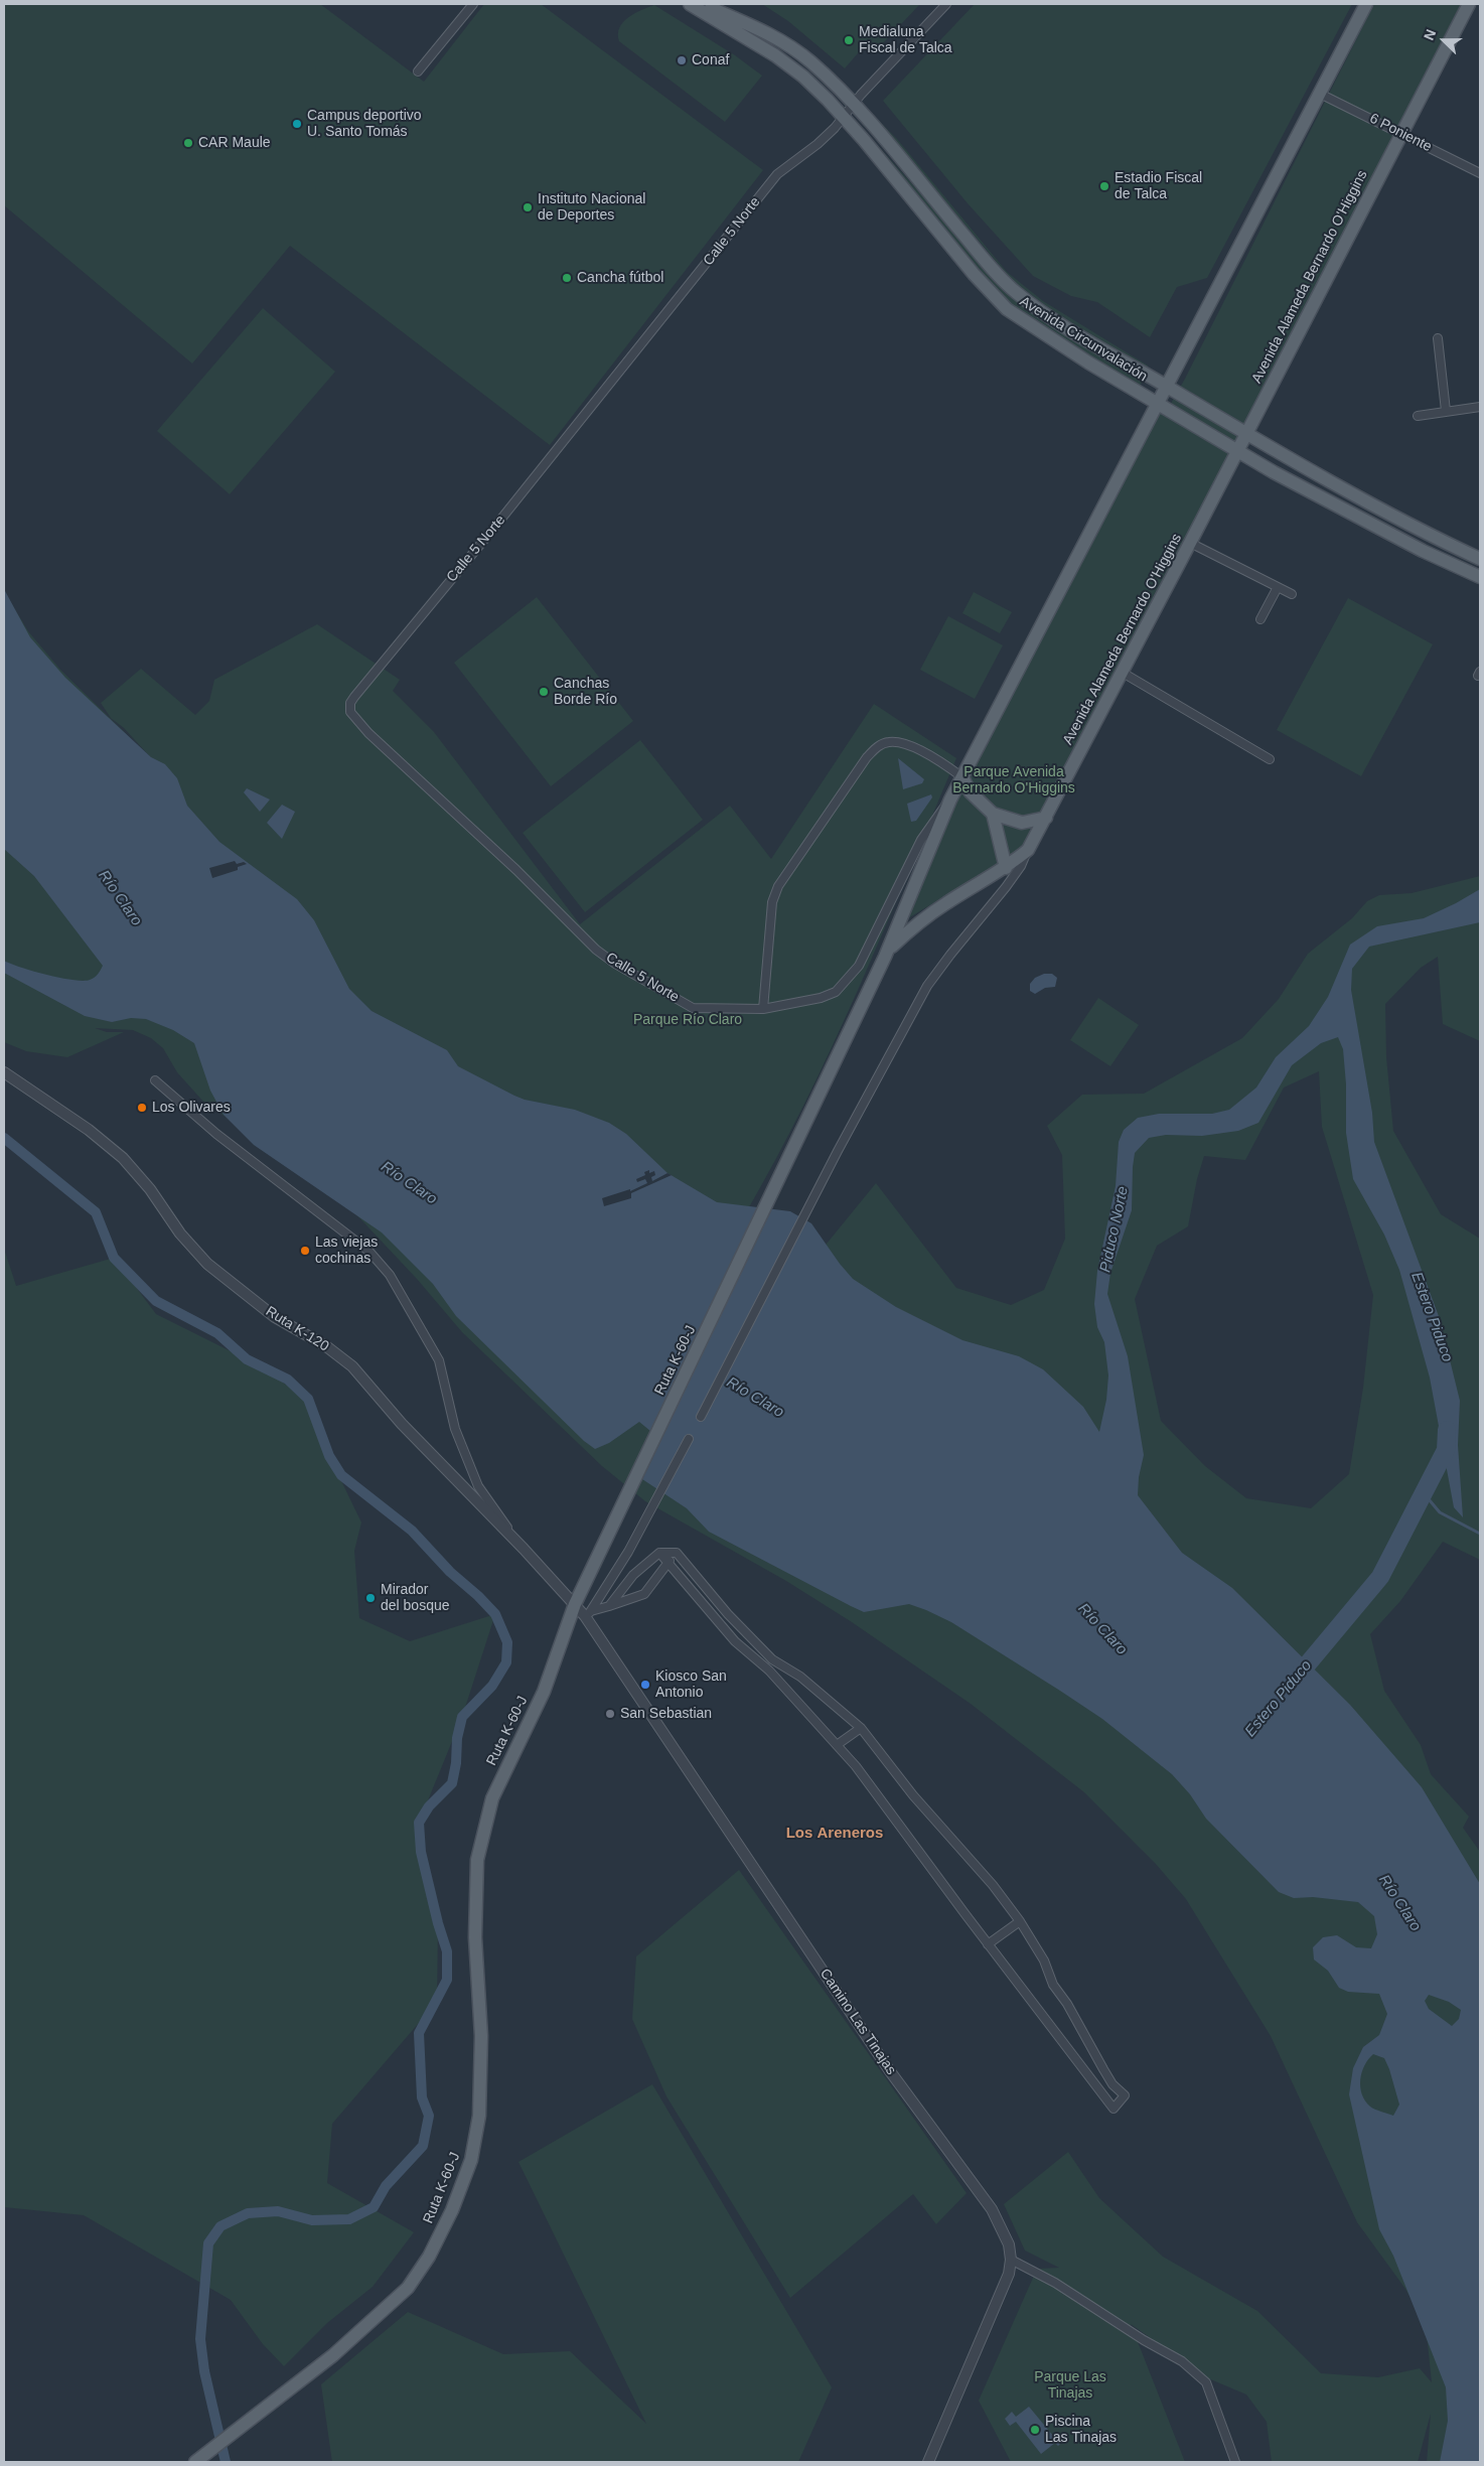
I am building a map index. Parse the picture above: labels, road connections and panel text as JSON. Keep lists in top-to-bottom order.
{
  "streets": {
    "main road": ["Avenida Alameda Bernardo O'Higgins", "Avenida Circunvalación", "Ruta K-60-J"],
    "street": [
      "6 Poniente",
      "Calle 5 Norte",
      "Ruta K-120",
      "Camino Las Tinajas"
    ]
  },
  "crossings": [
    ["6 Poniente", "Avenida Alameda Bernardo O'Higgins"],
    ["Calle 5 Norte", "Avenida Circunvalación"],
    ["Avenida Alameda Bernardo O'Higgins", "Avenida Circunvalación"],
    ["Avenida Alameda Bernardo O'Higgins", "Ruta K-60-J"],
    ["Ruta K-120", "Ruta K-60-J"],
    ["Ruta K-120", "Camino Las Tinajas"],
    ["Ruta K-60-J", "Camino Las Tinajas"]
  ],
  "districts": ["Los Areneros"],
  "water": ["Río Claro", "Piduco Norte", "Estero Piduco"],
  "parks": ["Parque Avenida Bernardo O'Higgins", "Parque Río Claro", "Parque Las Tinajas"],
  "places": [
    "Medialuna Fiscal de Talca",
    "Conaf",
    "Campus deportivo U. Santo Tomás",
    "CAR Maule",
    "Estadio Fiscal de Talca",
    "Instituto Nacional de Deportes",
    "Cancha fútbol",
    "Canchas Borde Río",
    "Los Olivares",
    "Las viejas cochinas",
    "Mirador del bosque",
    "Kiosco San Antonio",
    "San Sebastian",
    "Piscina Las Tinajas"
  ],
  "north": "left"
}
